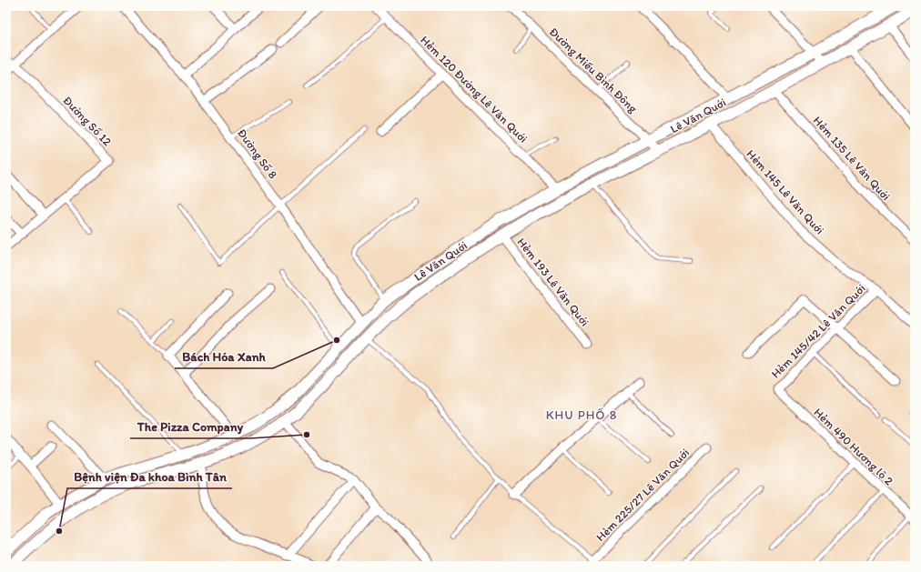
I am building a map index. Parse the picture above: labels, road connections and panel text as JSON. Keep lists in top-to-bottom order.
{
  "streets": {
    "main road": ["Lê Văn Quới"],
    "street": [
      "Đường Miếu Bình Đông",
      "Hẻm 120 Đường Lê Văn Quới",
      "Đường Số 12",
      "Đường Số 8",
      "Hẻm 135 Lê Văn Quới",
      "Hẻm 145 Lê Văn Quới",
      "Hẻm 193 Lê Văn Quới",
      "Hẻm 145/42 Lê Văn Quới",
      "Hẻm 490 Hương lộ 2",
      "Hẻm 225/27 Lê Văn Quới"
    ]
  },
  "crossings": [
    ["Đường Miếu Bình Đông", "Lê Văn Quới"],
    ["Hẻm 120 Đường Lê Văn Quới", "Lê Văn Quới"],
    ["Lê Văn Quới", "Đường Số 8"],
    ["Lê Văn Quới", "Hẻm 135 Lê Văn Quới"],
    ["Lê Văn Quới", "Hẻm 145 Lê Văn Quới"],
    ["Lê Văn Quới", "Hẻm 193 Lê Văn Quới"],
    ["Hẻm 145 Lê Văn Quới", "Hẻm 145/42 Lê Văn Quới"],
    ["Hẻm 145/42 Lê Văn Quới", "Hẻm 490 Hương lộ 2"]
  ],
  "districts": ["KHU PHỐ 8"],
  "places": ["Bách Hóa Xanh", "The Pizza Company", "Bệnh viện Đa khoa Bình Tân"]
}
